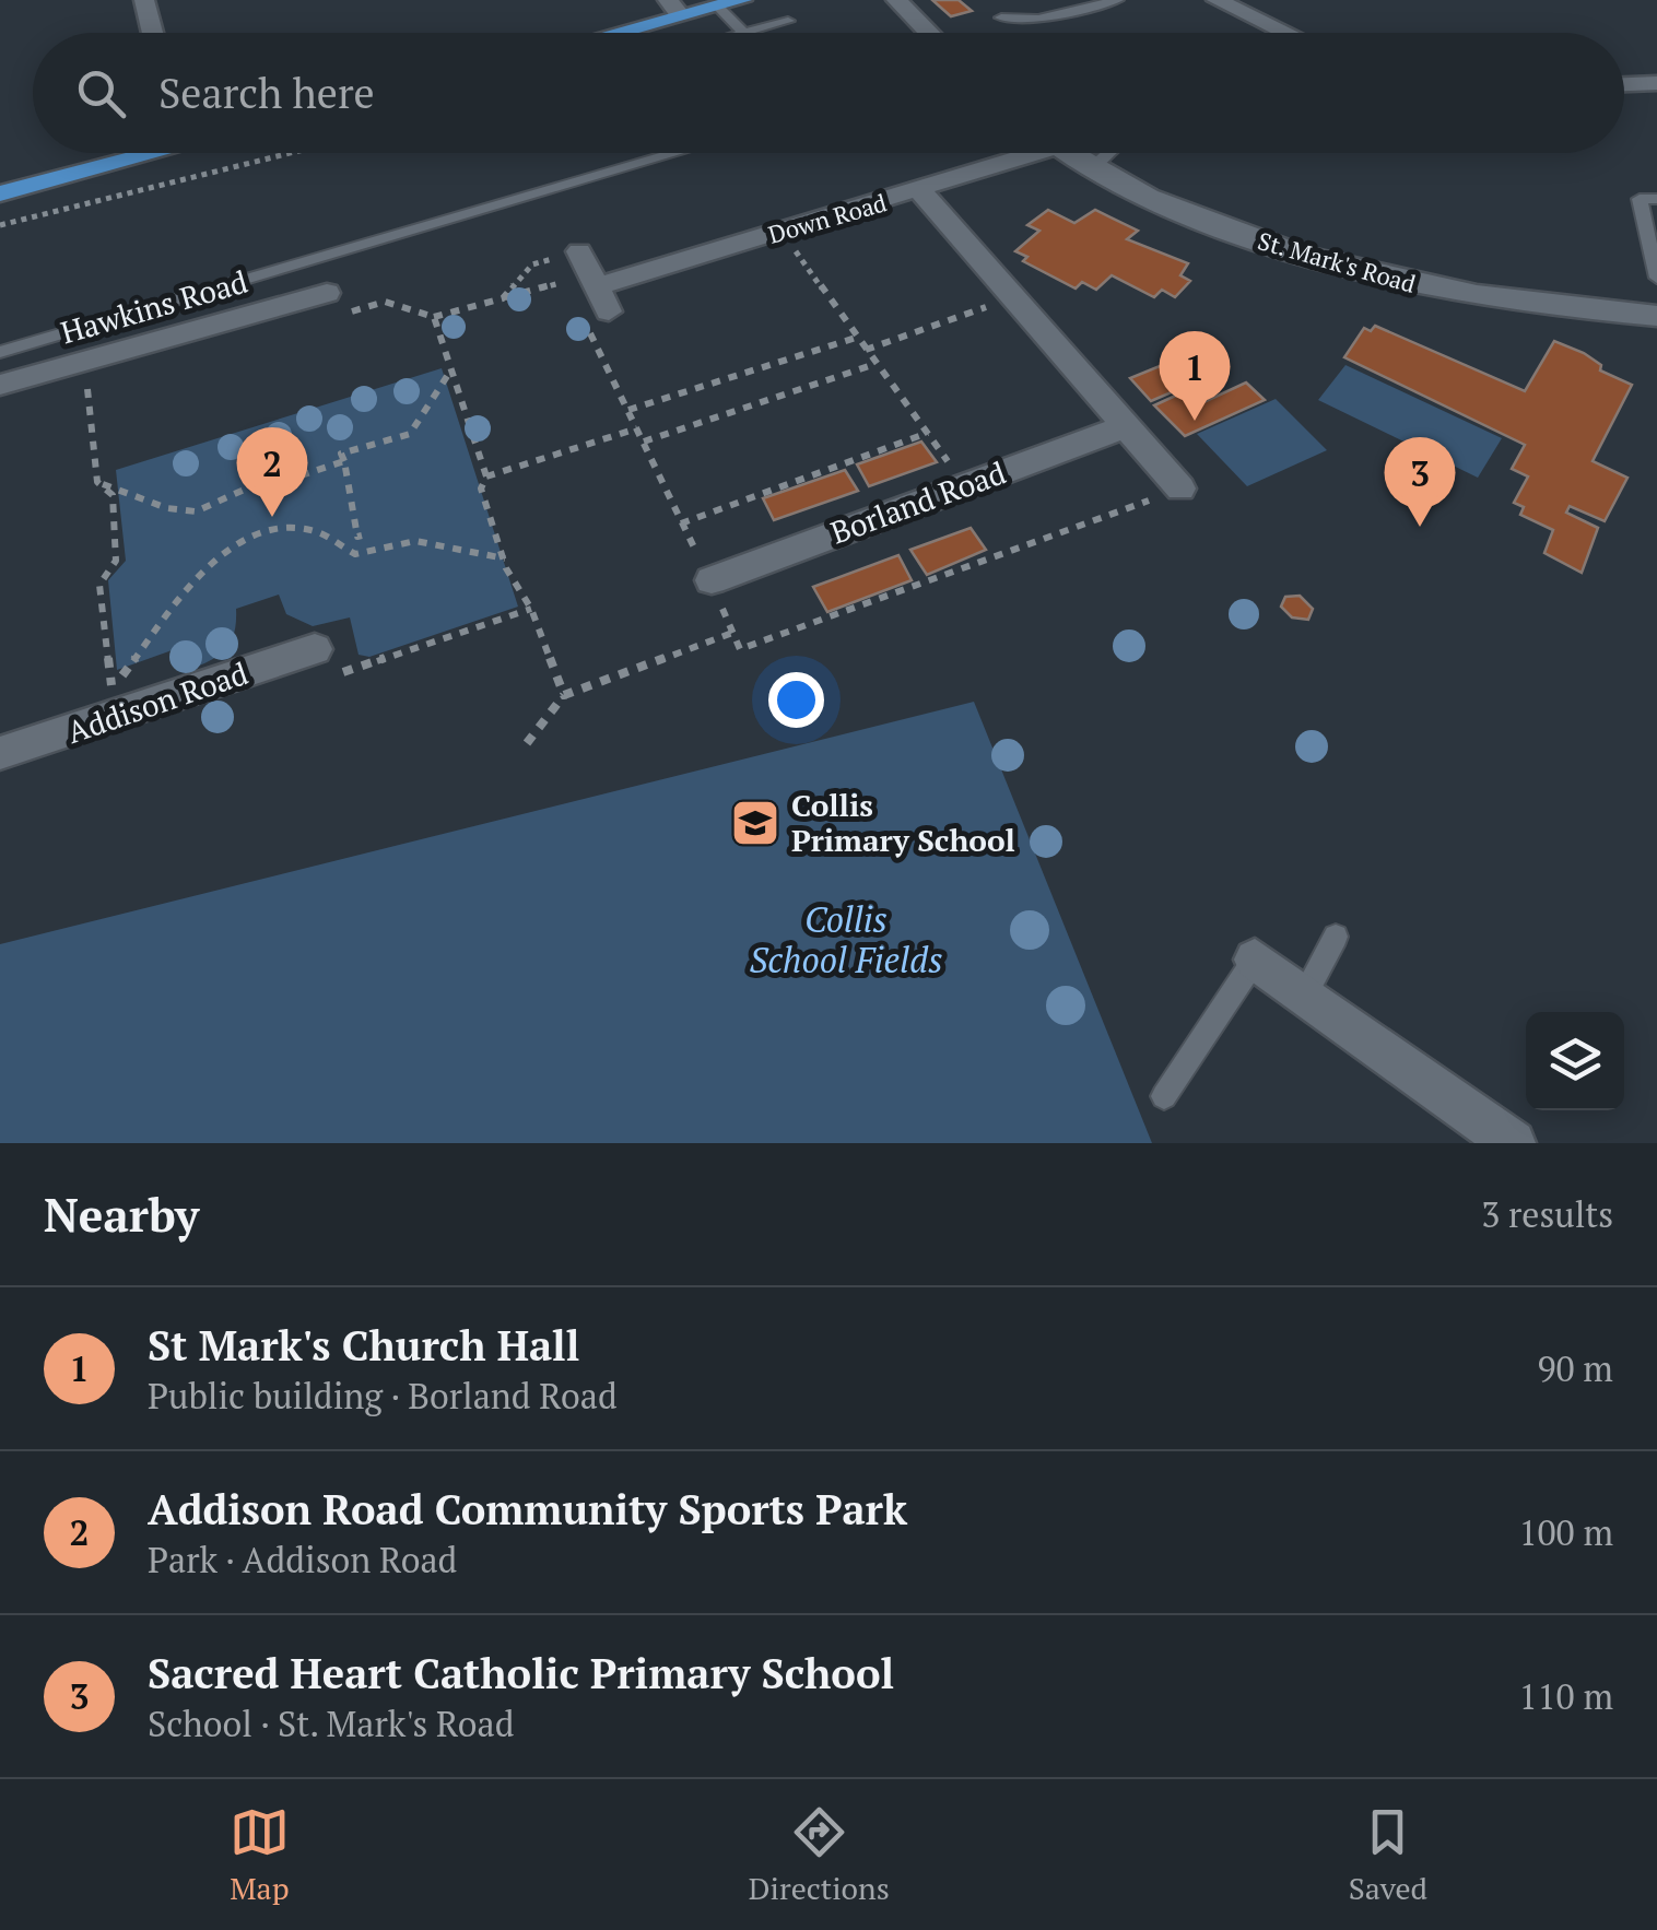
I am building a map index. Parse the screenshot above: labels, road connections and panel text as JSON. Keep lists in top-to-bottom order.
{
  "streets": {
    "street": [
      "Down Road",
      "St. Mark's Road",
      "Hawkins Road",
      "Borland Road",
      "Addison Road"
    ]
  },
  "parks": ["Collis School Fields"],
  "places": {
    "school or university": ["Collis Primary School"]
  },
  "page": {
    "search": "Search here",
    "pins": ["1", "2", "3"],
    "heading": ["Nearby", "3 results"],
    "list": [
      {
        "mark": "1",
        "name": "St Mark's Church Hall",
        "note": "Public building · Borland Road",
        "value": "90 m"
      },
      {
        "mark": "2",
        "name": "Addison Road Community Sports Park",
        "note": "Park · Addison Road",
        "value": "100 m"
      },
      {
        "mark": "3",
        "name": "Sacred Heart Catholic Primary School",
        "note": "School · St. Mark's Road",
        "value": "110 m"
      }
    ],
    "nav": ["Map", "Directions", "Saved"]
  }
}
